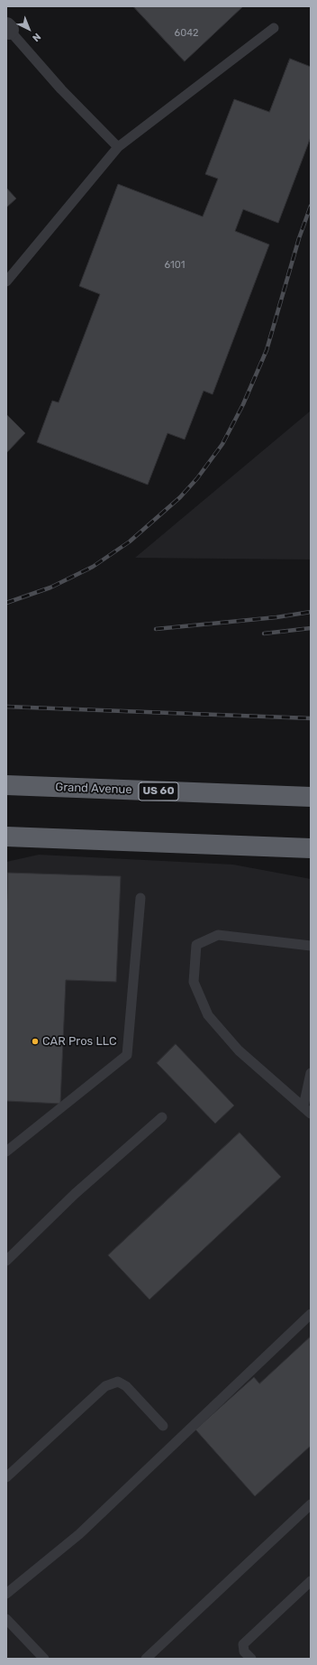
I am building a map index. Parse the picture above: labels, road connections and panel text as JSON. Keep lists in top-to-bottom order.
{
  "streets": {
    "highway": ["Grand Avenue", "US 60"]
  },
  "places": ["CAR Pros LLC"],
  "house_numbers": ["6042", "6101"],
  "north": "bottom right"
}
